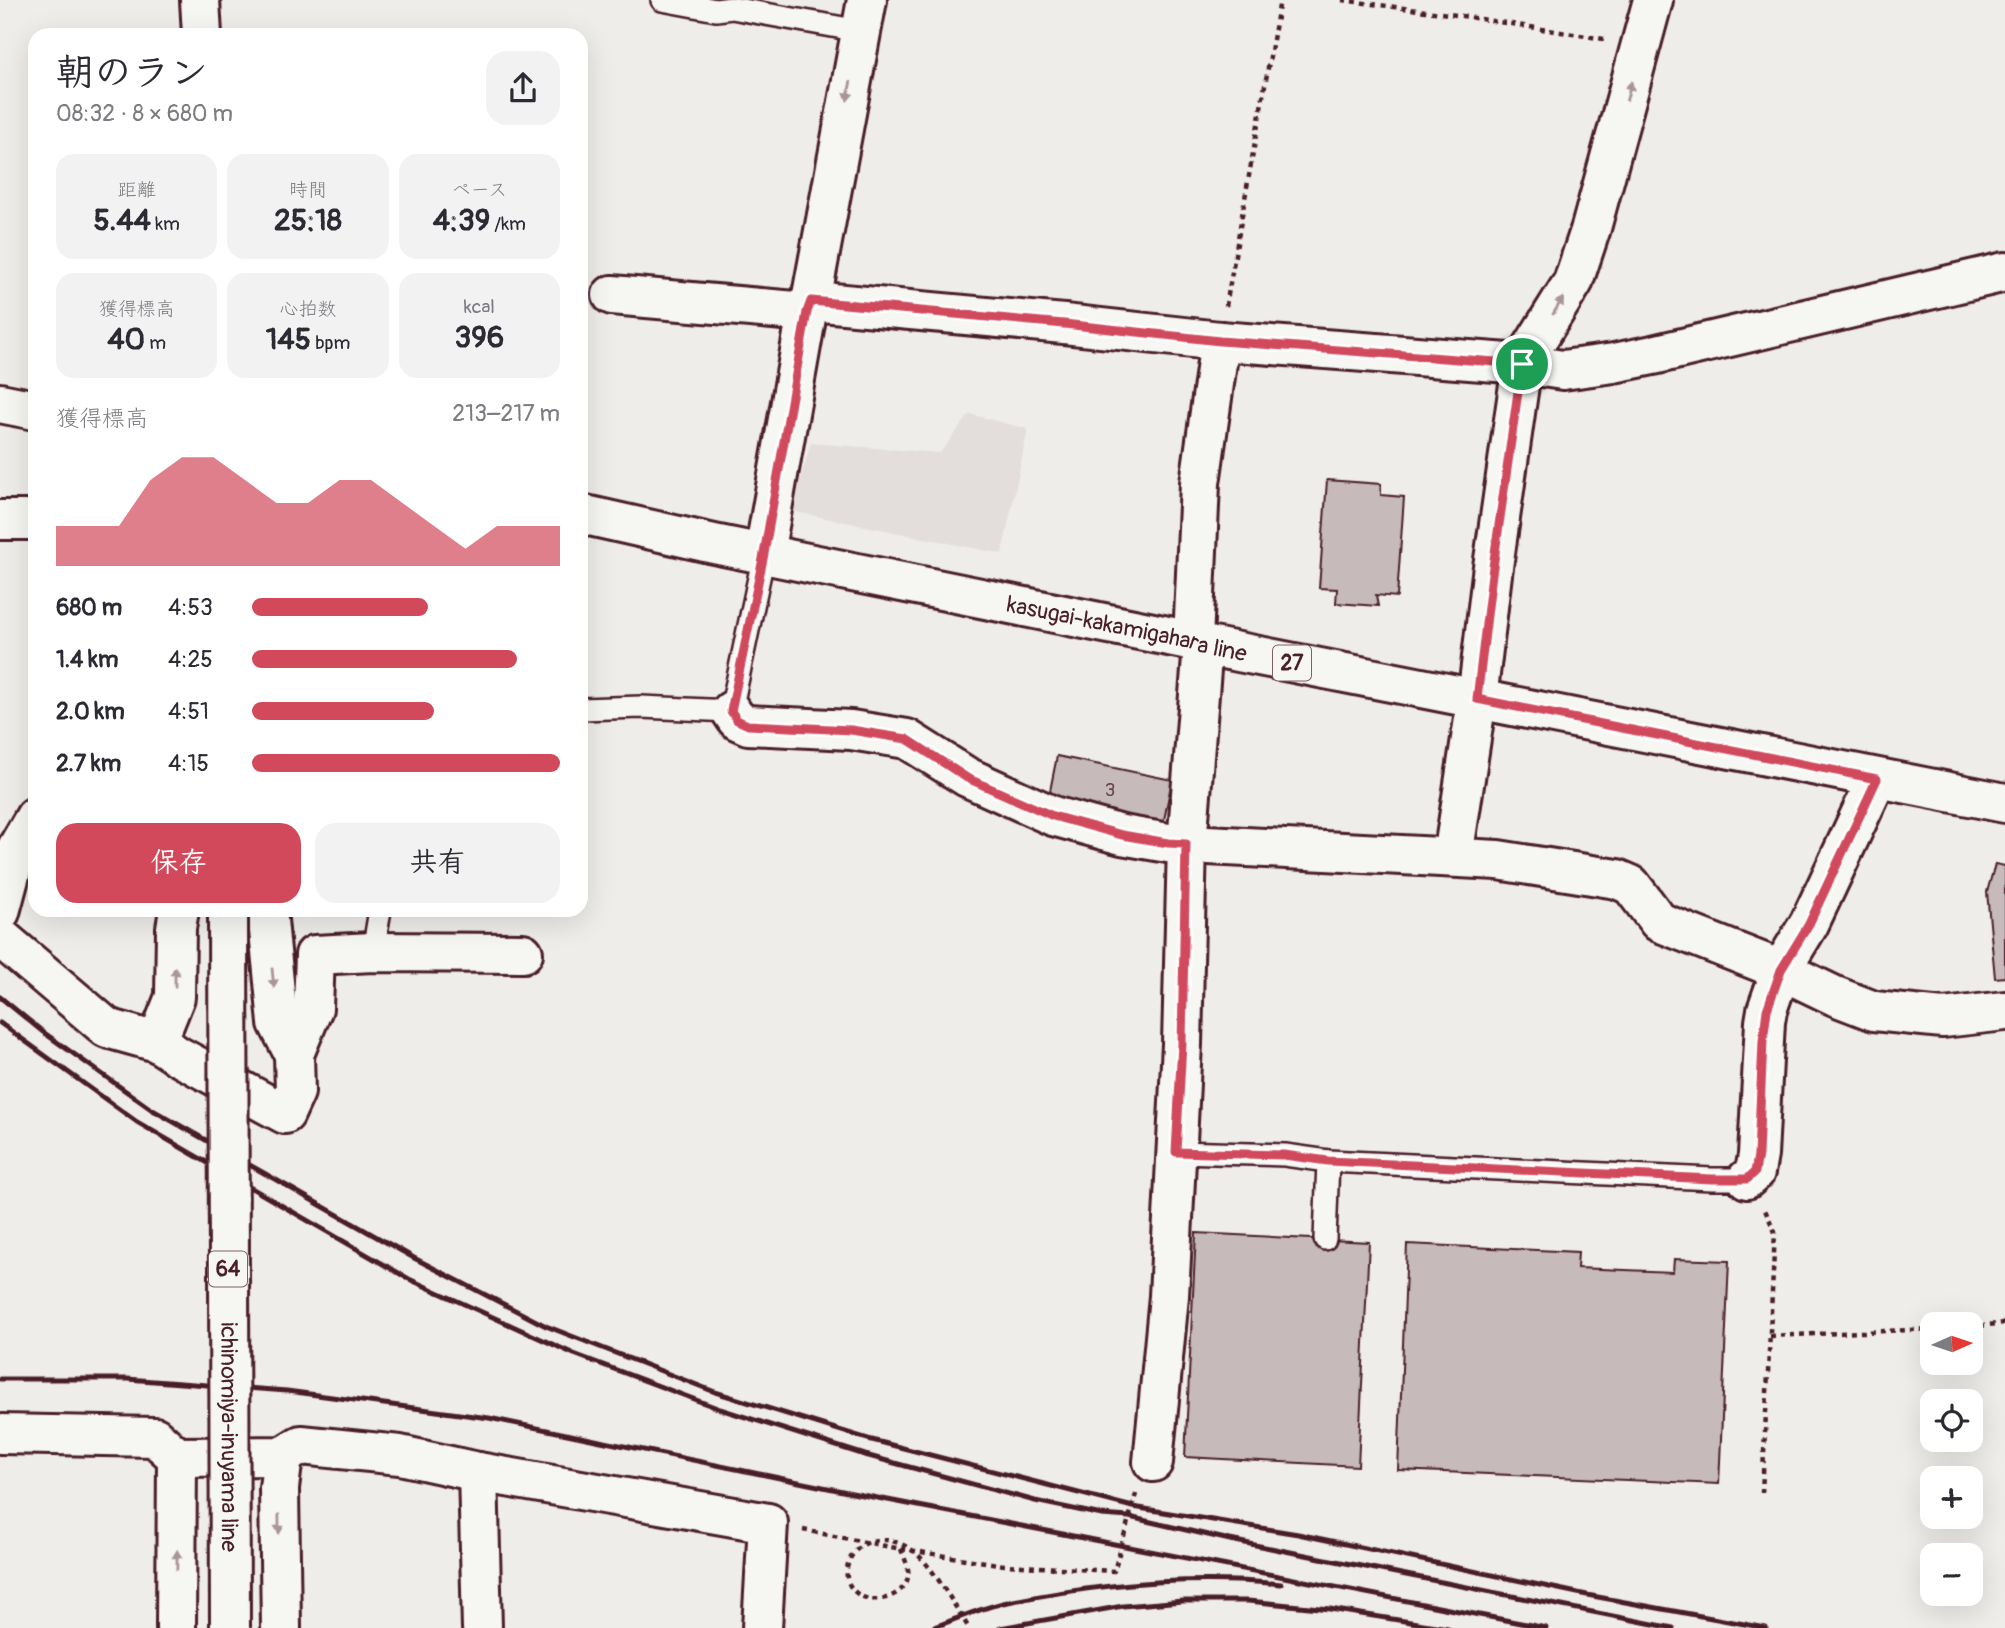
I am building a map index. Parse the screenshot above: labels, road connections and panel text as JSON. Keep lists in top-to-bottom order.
{
  "streets": {
    "street": [
      "kasugai-kakamigahara line",
      "27",
      "64",
      "ichinomiya-inuyama line"
    ]
  },
  "house_numbers": ["3"],
  "north": "right",
  "page": {
    "heading": ["朝のラン", "08:32 · 8 × 680 m"],
    "stats": [
      ["距離", "5.44 km"],
      ["時間", "25:18"],
      ["ペース", "4:39 /km"],
      ["獲得標高", "40 m"],
      ["心拍数", "145 bpm"],
      ["kcal", "396"]
    ],
    "chart": ["獲得標高", "213–217 m"],
    "list": [
      {
        "name": "680 m",
        "note": "4:53"
      },
      {
        "name": "1.4 km",
        "note": "4:25"
      },
      {
        "name": "2.0 km",
        "note": "4:51"
      },
      {
        "name": "2.7 km",
        "note": "4:15"
      }
    ],
    "buttons": ["保存", "共有"],
    "map_buttons": ["+", "−"]
  }
}
